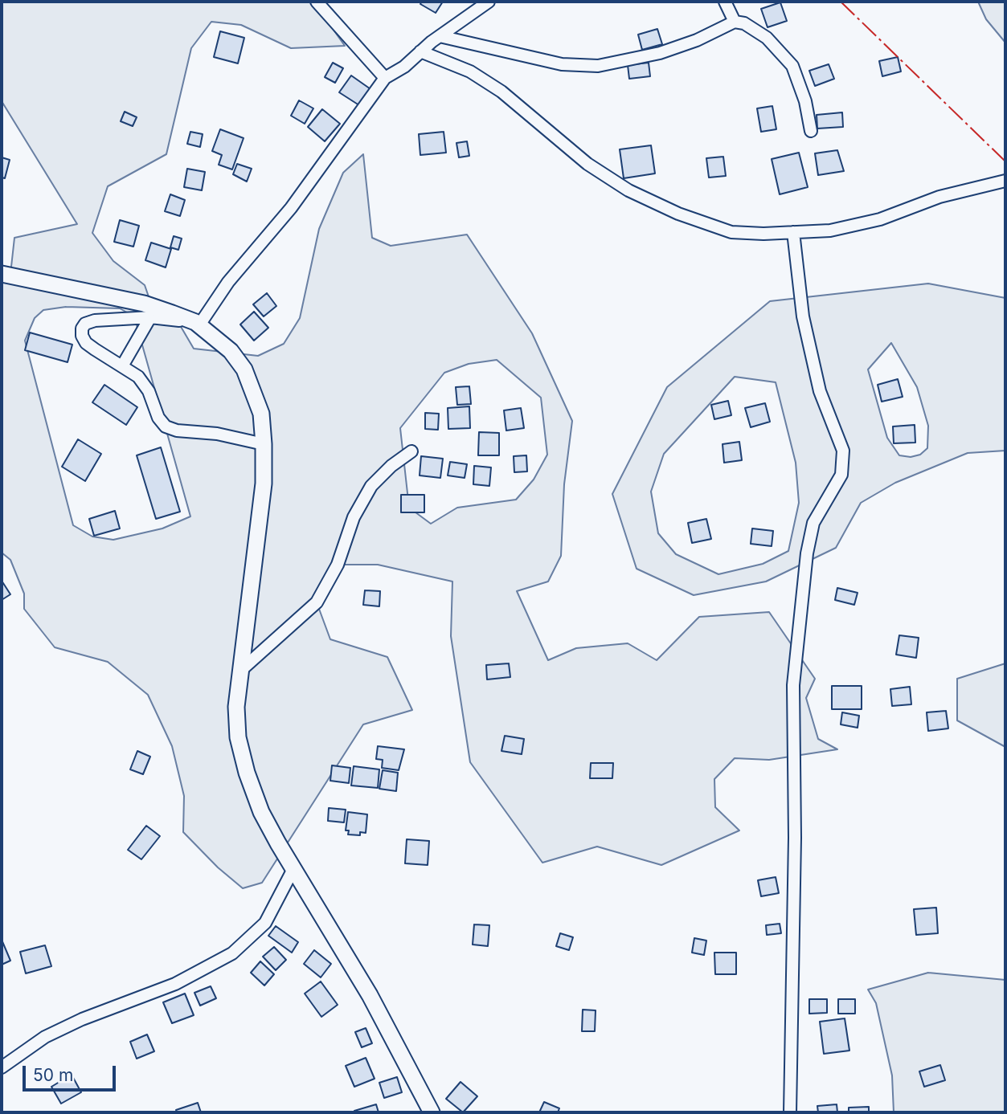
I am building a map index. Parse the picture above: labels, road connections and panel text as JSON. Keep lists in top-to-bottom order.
{
  "scale_bar": "50 m"
}
